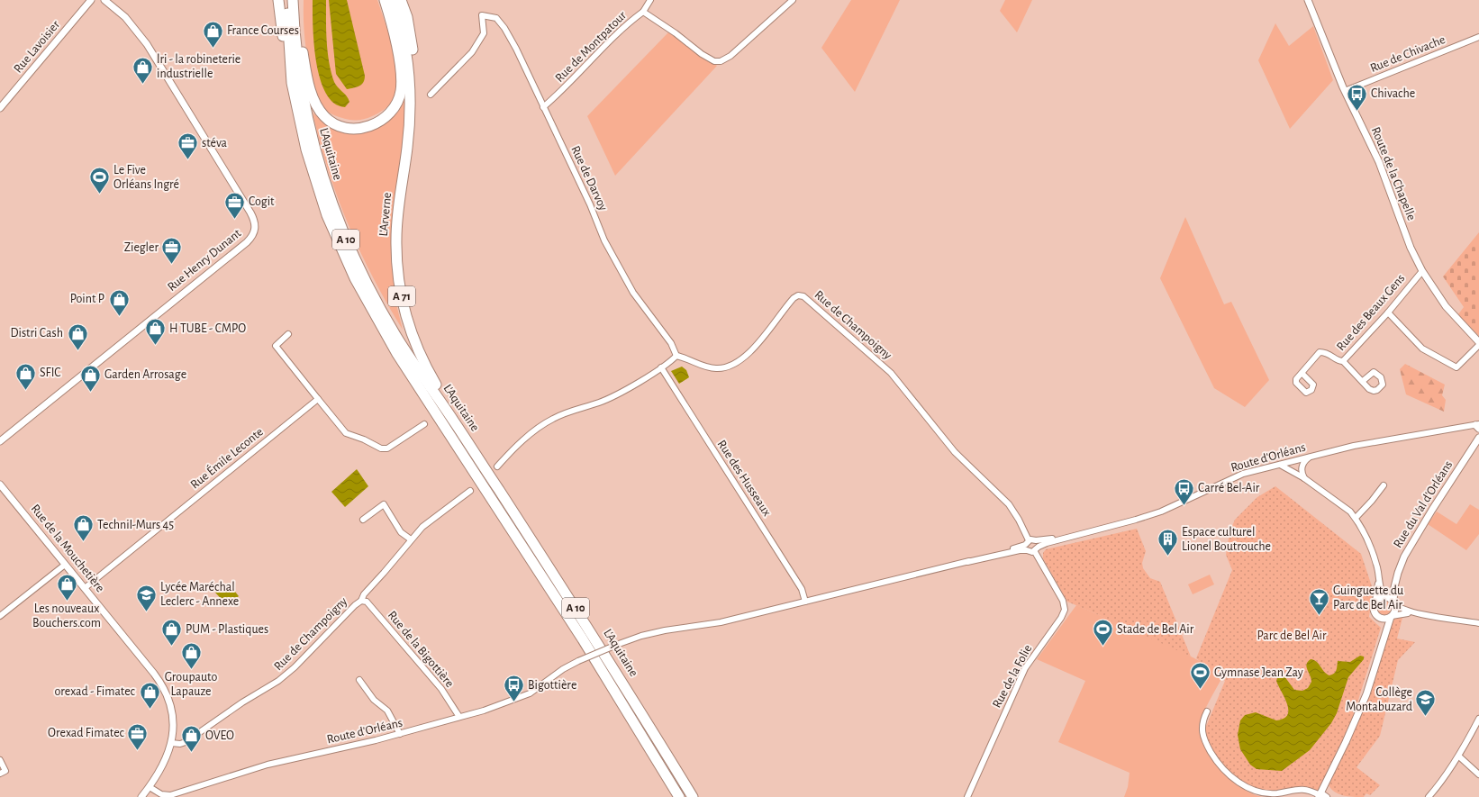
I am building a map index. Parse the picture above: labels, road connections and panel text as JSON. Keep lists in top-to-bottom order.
{
  "streets": {
    "highway": [
      "L'Aquitaine",
      "L'Arverne",
      "A 10",
      "A 71"
    ],
    "street": [
      "Rue Lavoisier",
      "Rue de Montpatour",
      "Rue de Chivache",
      "Route de la Chapelle",
      "Rue de Darvoy",
      "Rue Henry Dunant",
      "Rue des Beaux Gens",
      "Rue de Champoigny",
      "Route d'Orléans",
      "Rue Émile Leconte",
      "Rue des Husseaux",
      "Rue du Val d'Orléans",
      "Rue de la Mouchetière",
      "Rue de la Bigottière",
      "Rue de la Folie"
    ]
  },
  "crossings": [
    ["Rue de Montpatour", "Rue de Darvoy"],
    ["Rue de Chivache", "Route de la Chapelle"],
    ["L'Aquitaine", "L'Arverne"],
    ["Route de la Chapelle", "Rue des Beaux Gens"],
    ["Rue de Darvoy", "Rue de Champoigny"],
    ["Rue de Champoigny", "Route d'Orléans"],
    ["Rue de Champoigny", "Rue de la Mouchetière"],
    ["Rue de Champoigny", "Rue de la Bigottière"],
    ["Route d'Orléans", "Rue des Husseaux"],
    ["Route d'Orléans", "Rue de la Mouchetière"],
    ["Route d'Orléans", "Rue de la Bigottière"],
    ["Route d'Orléans", "Rue de la Folie"],
    ["Rue Émile Leconte", "Rue de la Mouchetière"]
  ],
  "parks": ["Parc de Bel Air"],
  "places": {
    "shop": [
      "France Courses",
      "lri - la robineterie industrielle",
      "Point P",
      "H TUBE - CMPO",
      "Distri Cash",
      "SFIC",
      "Garden Arrosage",
      "TechniI-Murs 45",
      "Les nouveaux Bouchers.com",
      "PUM - Plastiques",
      "Groupauto Lapauze",
      "orexad - Fimatec",
      "OVEO"
    ],
    "bus stop": ["Chivache", "Carré Bel-Air", "Bigottière"],
    "office": [
      "stéva",
      "Cogit",
      "Ziegler",
      "Orexad Fimatec"
    ],
    "sports": ["Le Five Orléans Ingré", "Stade de Bel Air", "Gymnase Jean Zay"],
    "building": ["Espace culturel Lionel Boutrouche"],
    "school or university": ["Lycée Maréchal Leclerc - Annexe", "Collège Montabuzard"],
    "bar": ["Guinguette du Parc de Bel Air"]
  }
}
